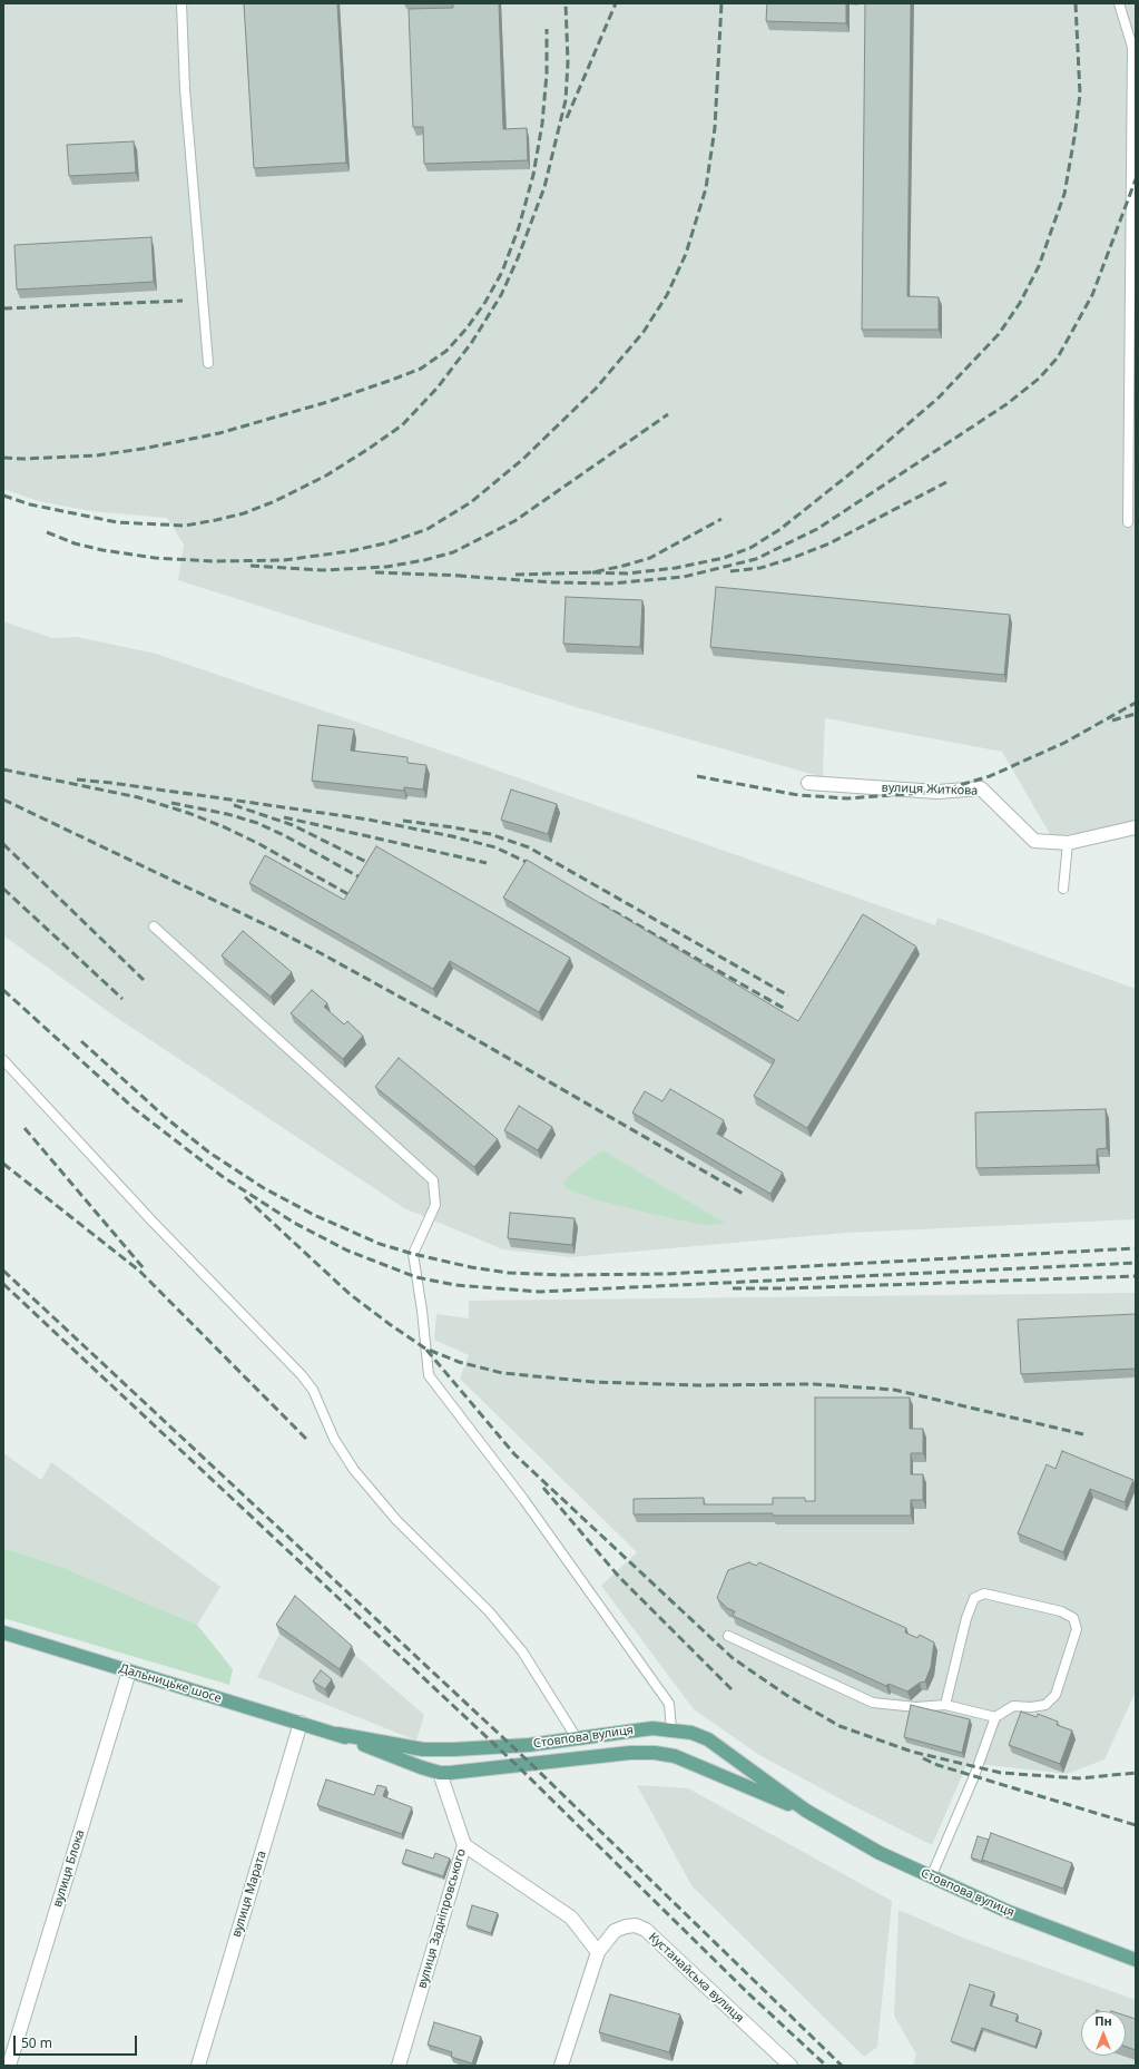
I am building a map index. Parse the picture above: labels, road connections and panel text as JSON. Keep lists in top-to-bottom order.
{
  "streets": {
    "main road": ["Дальницьке шосе", "Стовпова вулиця"],
    "street": [
      "вулиця Житкова",
      "вулиця Блока",
      "вулиця Марата",
      "вулиця Задніпровського",
      "Кустанайська вулиця"
    ]
  },
  "crossings": [
    ["Дальницьке шосе", "Стовпова вулиця"],
    ["Дальницьке шосе", "вулиця Блока"],
    ["Дальницьке шосе", "вулиця Марата"],
    ["Стовпова вулиця", "вулиця Задніпровського"]
  ],
  "scale_bar": "50 m",
  "north": "top"
}
